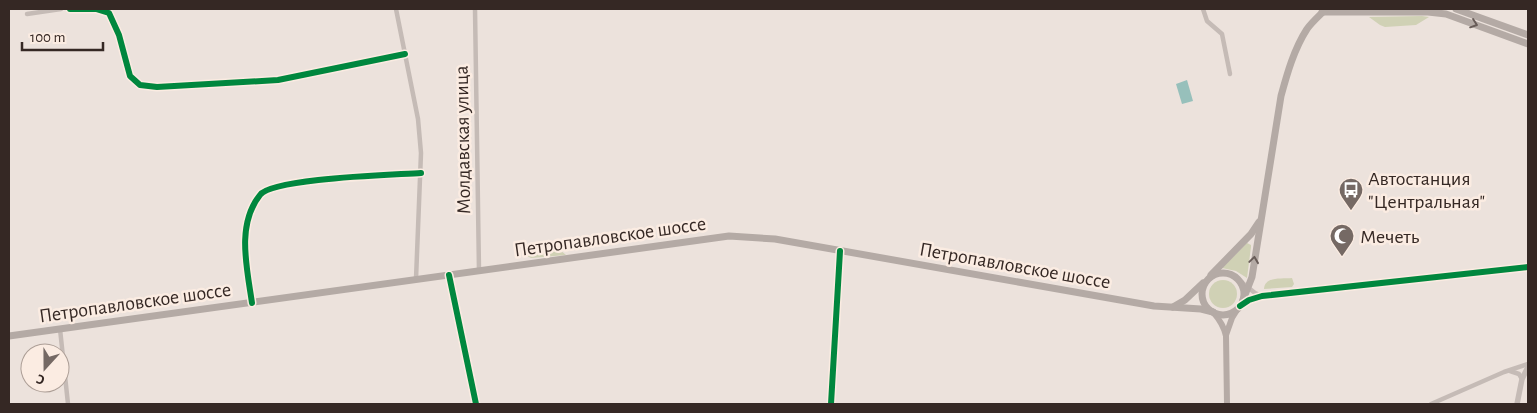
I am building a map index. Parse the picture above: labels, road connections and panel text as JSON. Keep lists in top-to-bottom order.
{
  "streets": {
    "main road": ["Петропавловское шоссе"],
    "street": ["Молдавская улица"]
  },
  "crossings": [
    ["Молдавская улица", "Петропавловское шоссе"]
  ],
  "places": {
    "bus stop": ["Автостанция \"Центральная\""],
    "mosque": ["Мечеть"]
  },
  "scale_bar": "100 m",
  "north": "bottom"
}
